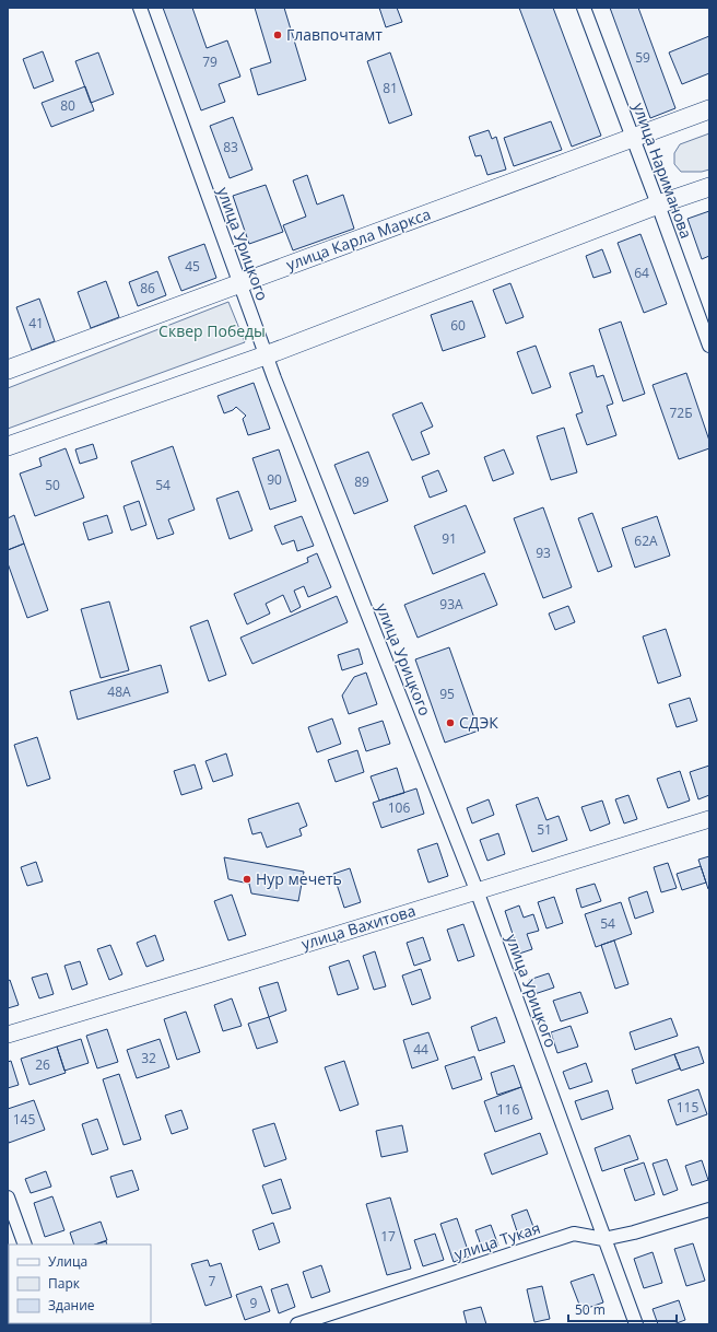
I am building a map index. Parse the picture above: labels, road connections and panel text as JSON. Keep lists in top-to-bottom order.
{
  "streets": {
    "main road": ["улица Карла Маркса"],
    "street": [
      "улица Нариманова",
      "улица Урицкого",
      "улица Вахитова",
      "улица Тукая"
    ]
  },
  "crossings": [
    ["улица Нариманова", "улица Карла Маркса"],
    ["улица Карла Маркса", "улица Урицкого"],
    ["улица Урицкого", "улица Вахитова"],
    ["улица Урицкого", "улица Тукая"]
  ],
  "parks": ["Сквер Победы"],
  "places": ["Главпочтамт", "СДЭК", "Нур мечеть"],
  "house_numbers": [
    "59",
    "79",
    "81",
    "80",
    "83",
    "45",
    "64",
    "86",
    "41",
    "60",
    "72Б",
    "90",
    "89",
    "50",
    "54",
    "91",
    "62А",
    "93",
    "93А",
    "48А",
    "95",
    "106",
    "51",
    "54",
    "44",
    "32",
    "26",
    "115",
    "116",
    "145",
    "17",
    "7",
    "9"
  ],
  "legend": ["Улица", "Парк", "Здание"],
  "scale_bar": "50 m"
}
